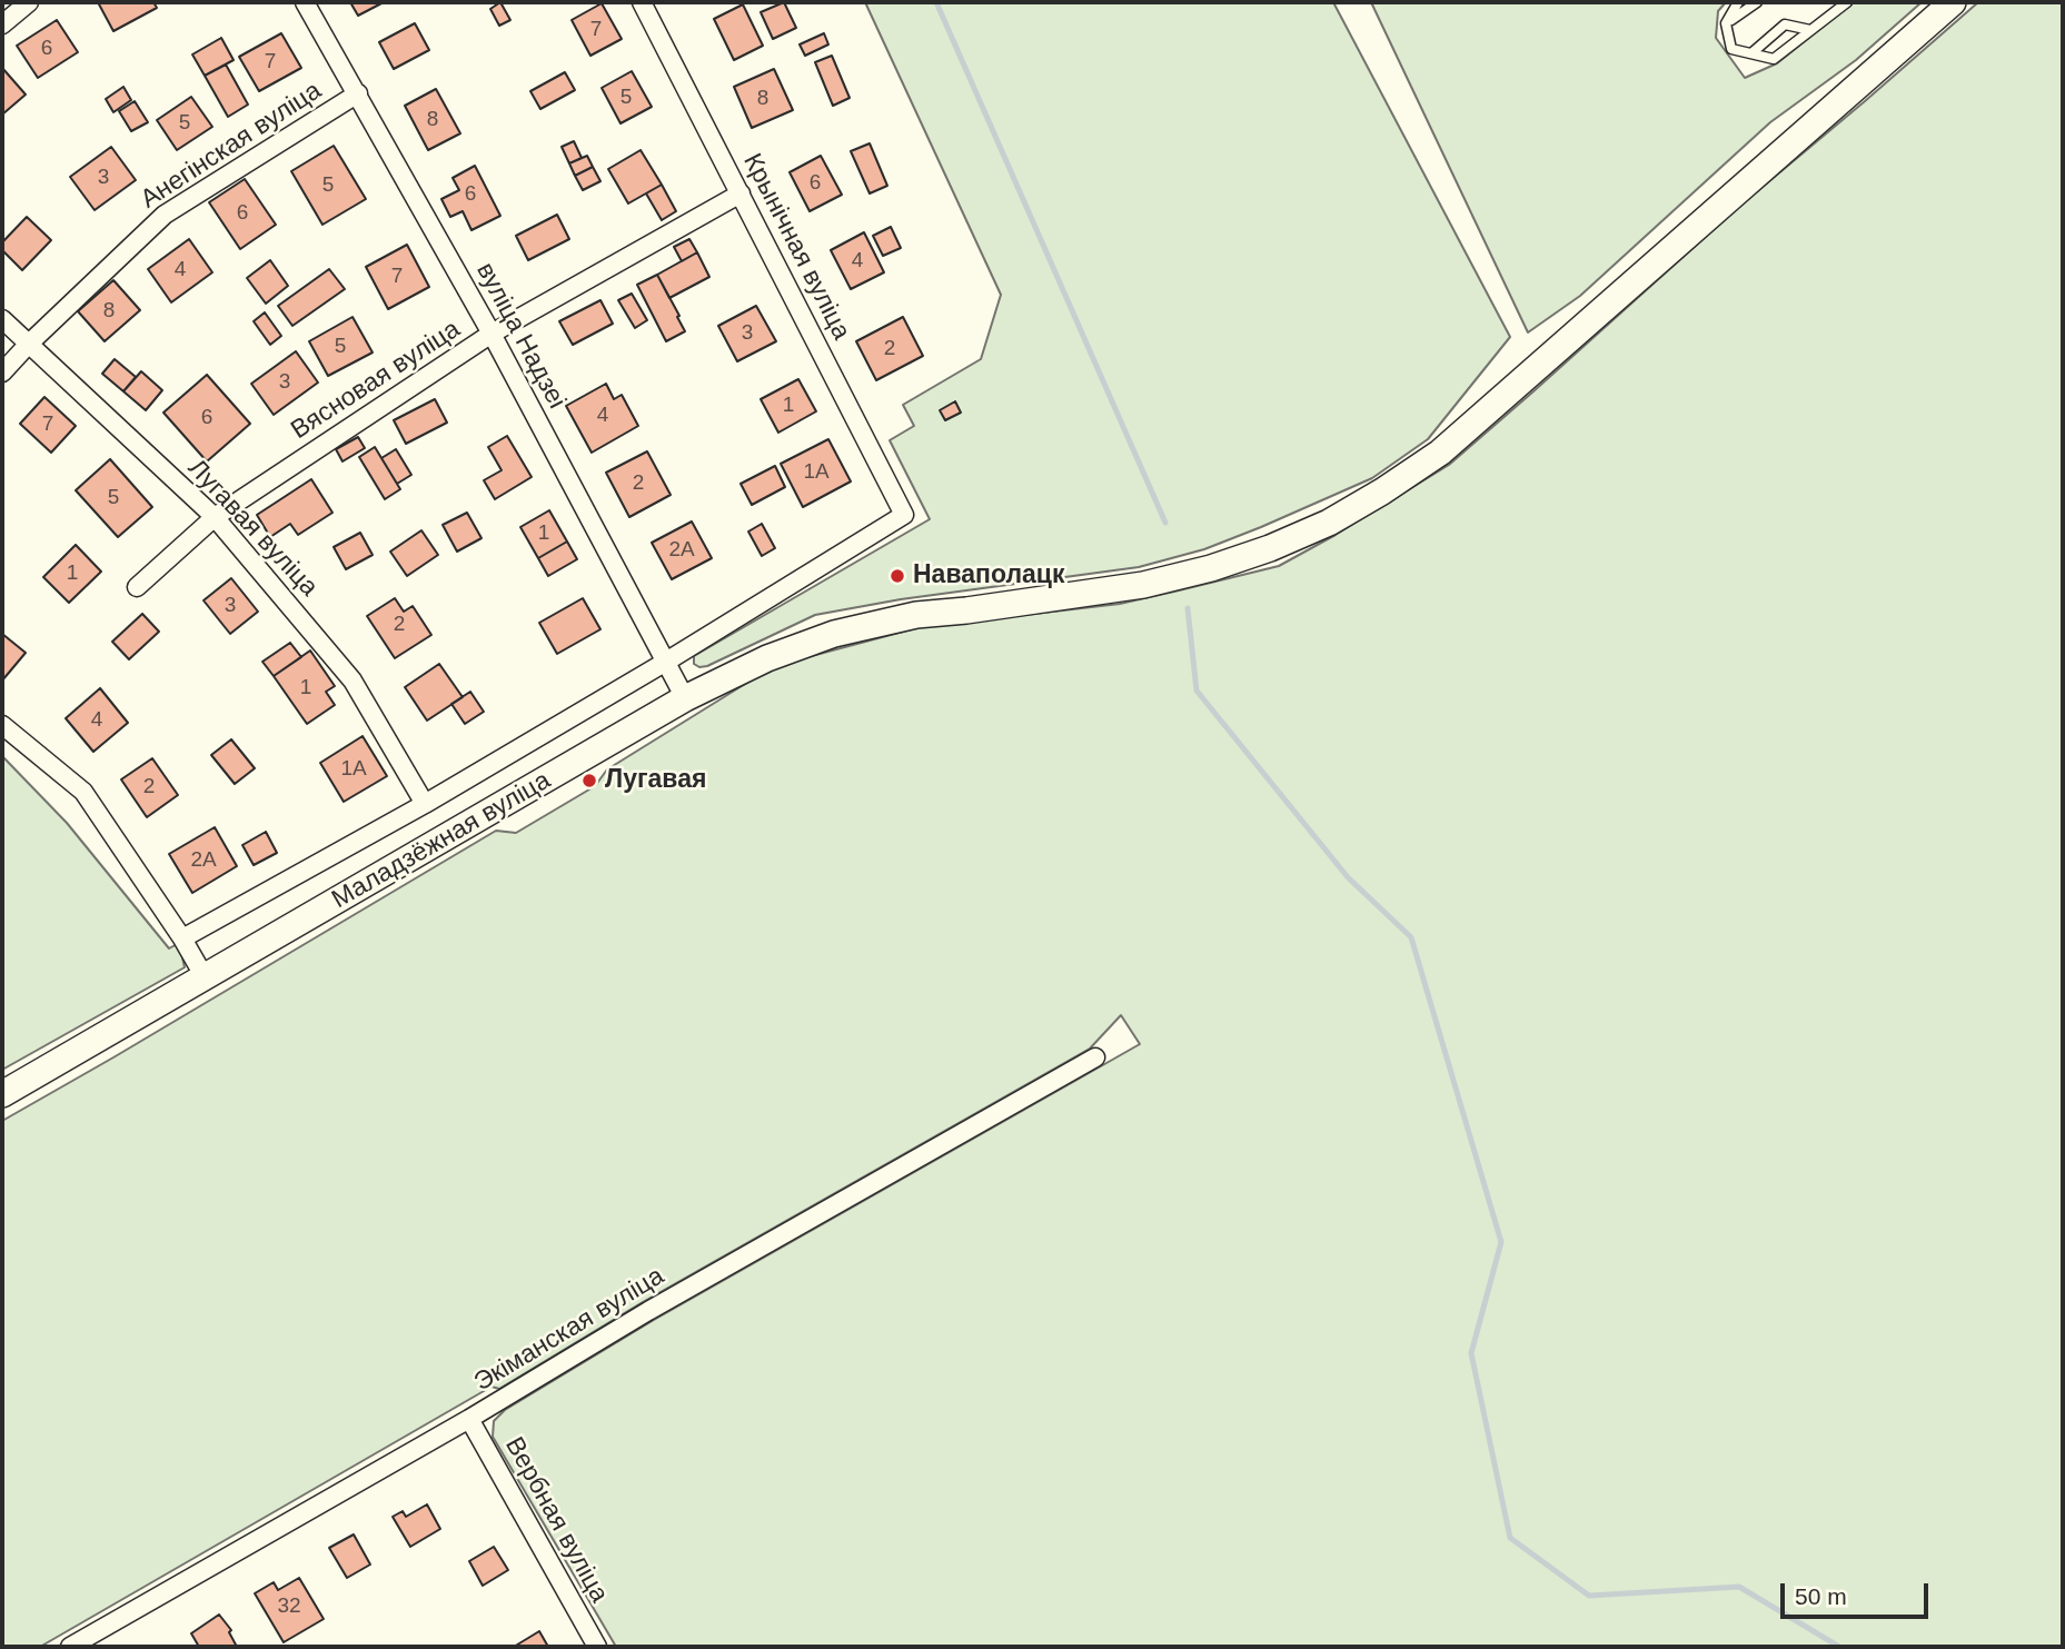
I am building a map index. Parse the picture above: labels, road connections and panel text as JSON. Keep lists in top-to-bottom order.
{
  "streets": {
    "main road": ["Маладзёжная вуліца"],
    "street": [
      "Анегінская вуліца",
      "Крынічная вуліца",
      "вуліца Надзеі",
      "Вясновая вуліца",
      "Лугавая вуліца",
      "Экіманская вуліца",
      "Вербная вуліца"
    ]
  },
  "crossings": [
    ["Анегінская вуліца", "вуліца Надзеі"],
    ["Анегінская вуліца", "Лугавая вуліца"],
    ["Крынічная вуліца", "вуліца Надзеі"],
    ["Крынічная вуліца", "Вясновая вуліца"],
    ["вуліца Надзеі", "Вясновая вуліца"],
    ["вуліца Надзеі", "Маладзёжная вуліца"],
    ["Вясновая вуліца", "Лугавая вуліца"],
    ["Экіманская вуліца", "Вербная вуліца"]
  ],
  "places": ["Наваполацк", "Лугавая"],
  "house_numbers": [
    "7",
    "6",
    "7",
    "5",
    "8",
    "8",
    "5",
    "3",
    "6",
    "5",
    "6",
    "6",
    "4",
    "4",
    "7",
    "8",
    "3",
    "5",
    "2",
    "3",
    "1",
    "4",
    "6",
    "7",
    "1А",
    "2",
    "5",
    "1",
    "2А",
    "1",
    "3",
    "2",
    "1",
    "4",
    "1А",
    "2",
    "2А",
    "32"
  ],
  "scale_bar": "50 m"
}
